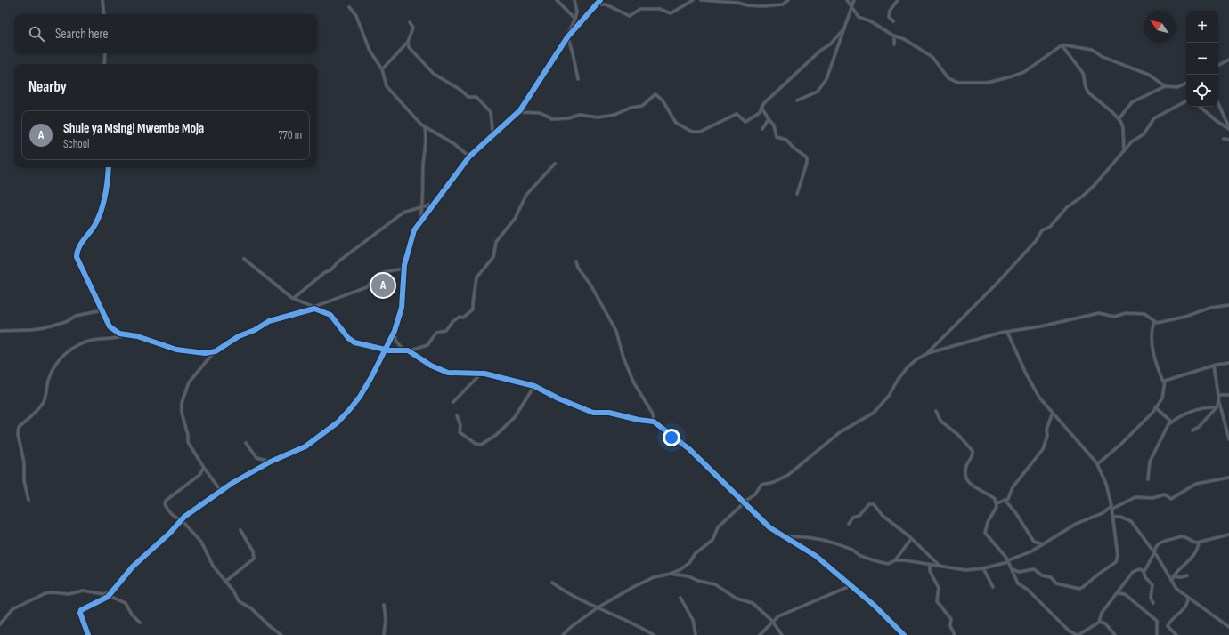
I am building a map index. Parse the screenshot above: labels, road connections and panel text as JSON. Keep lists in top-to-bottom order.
{
  "north": "top left",
  "page": {
    "map_buttons": ["+", "−"],
    "search": "Search here",
    "heading": "Nearby",
    "list": [
      {
        "mark": "A",
        "name": "Shule ya Msingi Mwembe Moja",
        "note": "School",
        "value": "770 m"
      }
    ],
    "pins": "A"
  }
}
